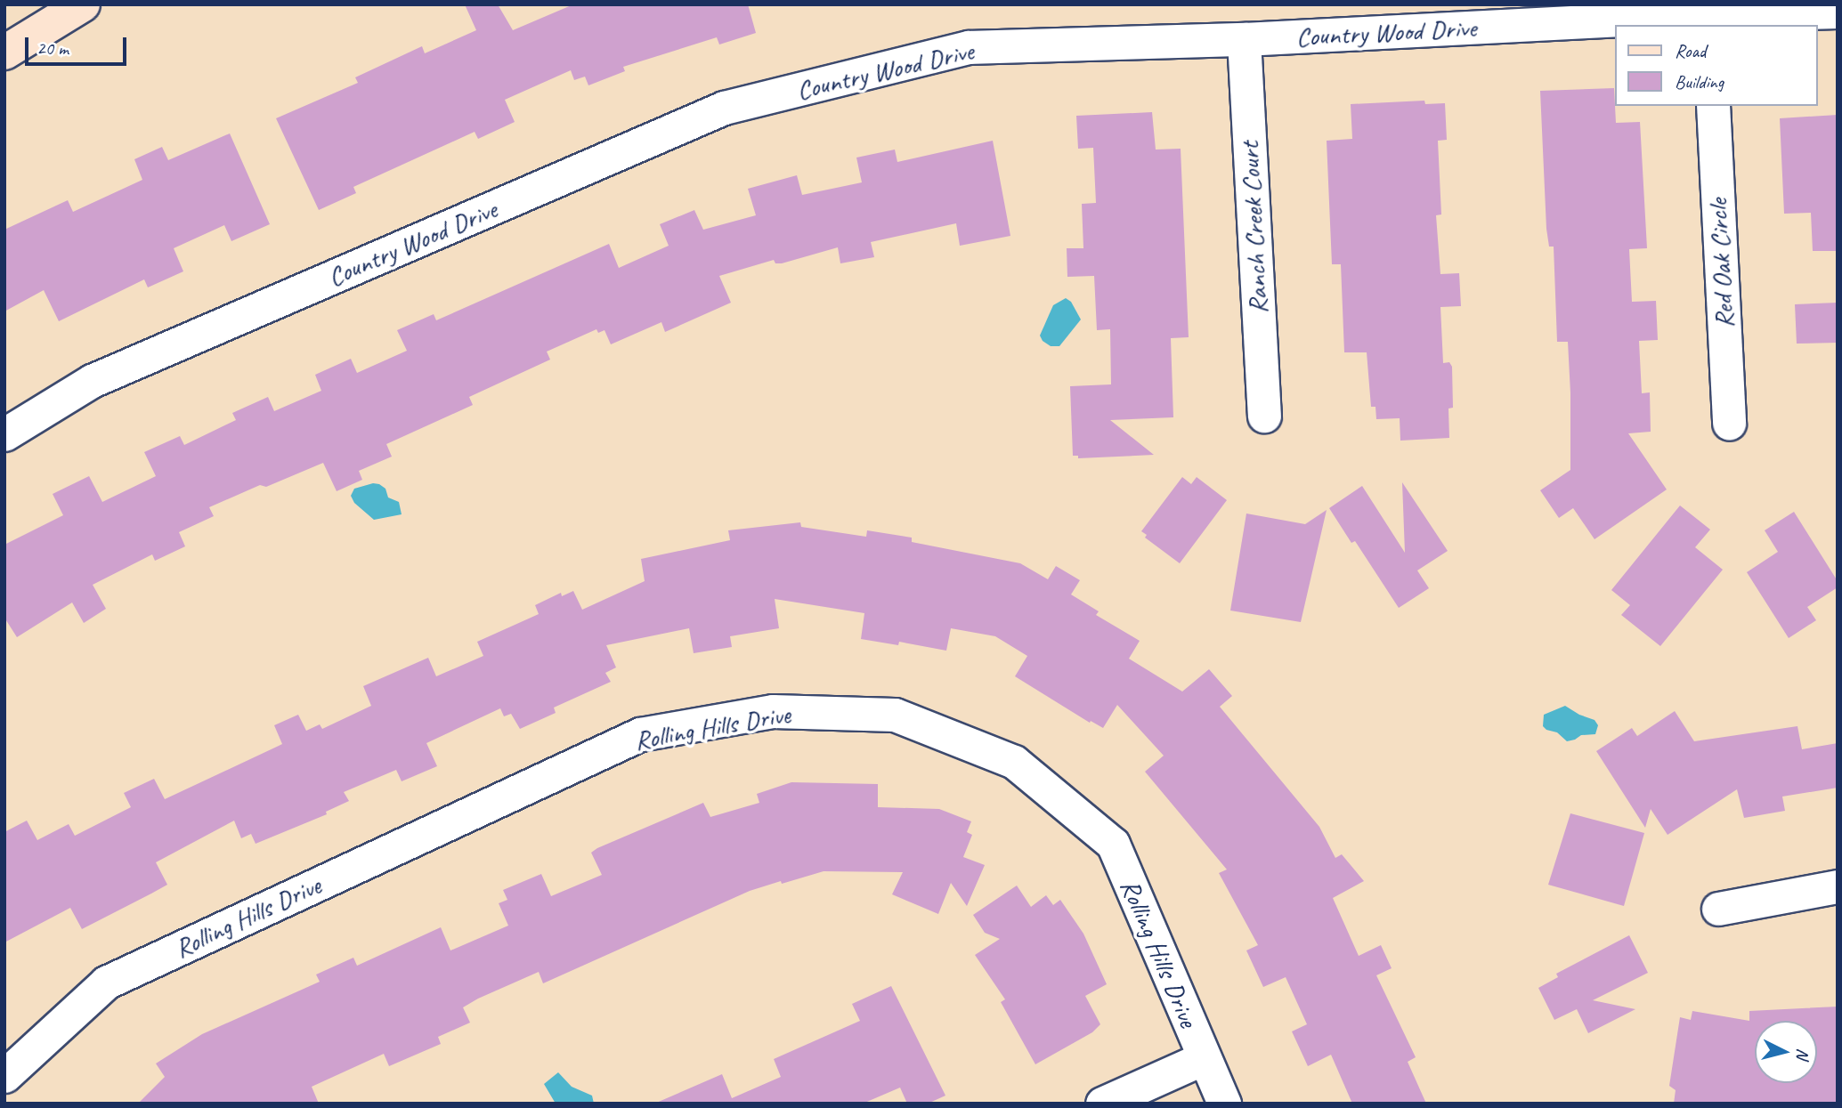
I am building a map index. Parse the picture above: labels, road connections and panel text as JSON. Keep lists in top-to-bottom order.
{
  "streets": {
    "street": [
      "Country Wood Drive",
      "Ranch Creek Court",
      "Red Oak Circle",
      "Rolling Hills Drive"
    ]
  },
  "crossings": [
    ["Country Wood Drive", "Ranch Creek Court"]
  ],
  "legend": ["Road", "Building"],
  "scale_bar": "20 m",
  "north": "right"
}
